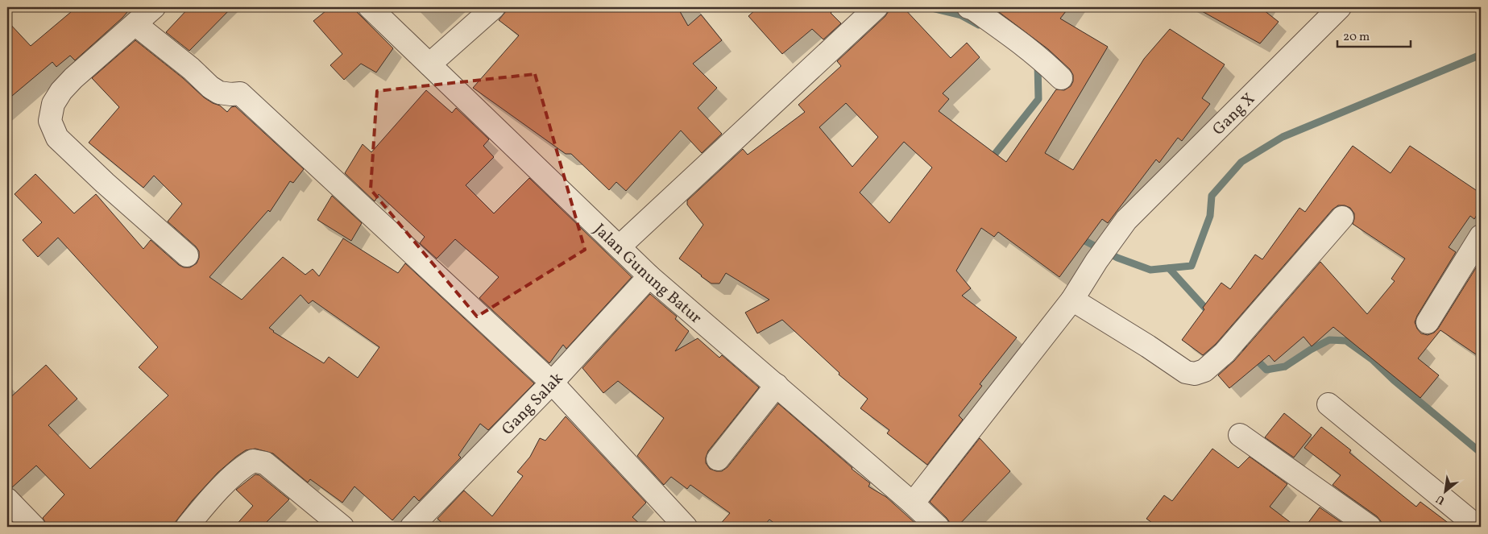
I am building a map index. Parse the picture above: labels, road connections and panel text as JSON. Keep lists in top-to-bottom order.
{
  "streets": {
    "street": ["Gang X", "Jalan Gunung Batur", "Gang Salak"]
  },
  "crossings": [
    ["Gang X", "Jalan Gunung Batur"],
    ["Jalan Gunung Batur", "Gang Salak"]
  ],
  "scale_bar": "20 m",
  "north": "bottom left"
}
